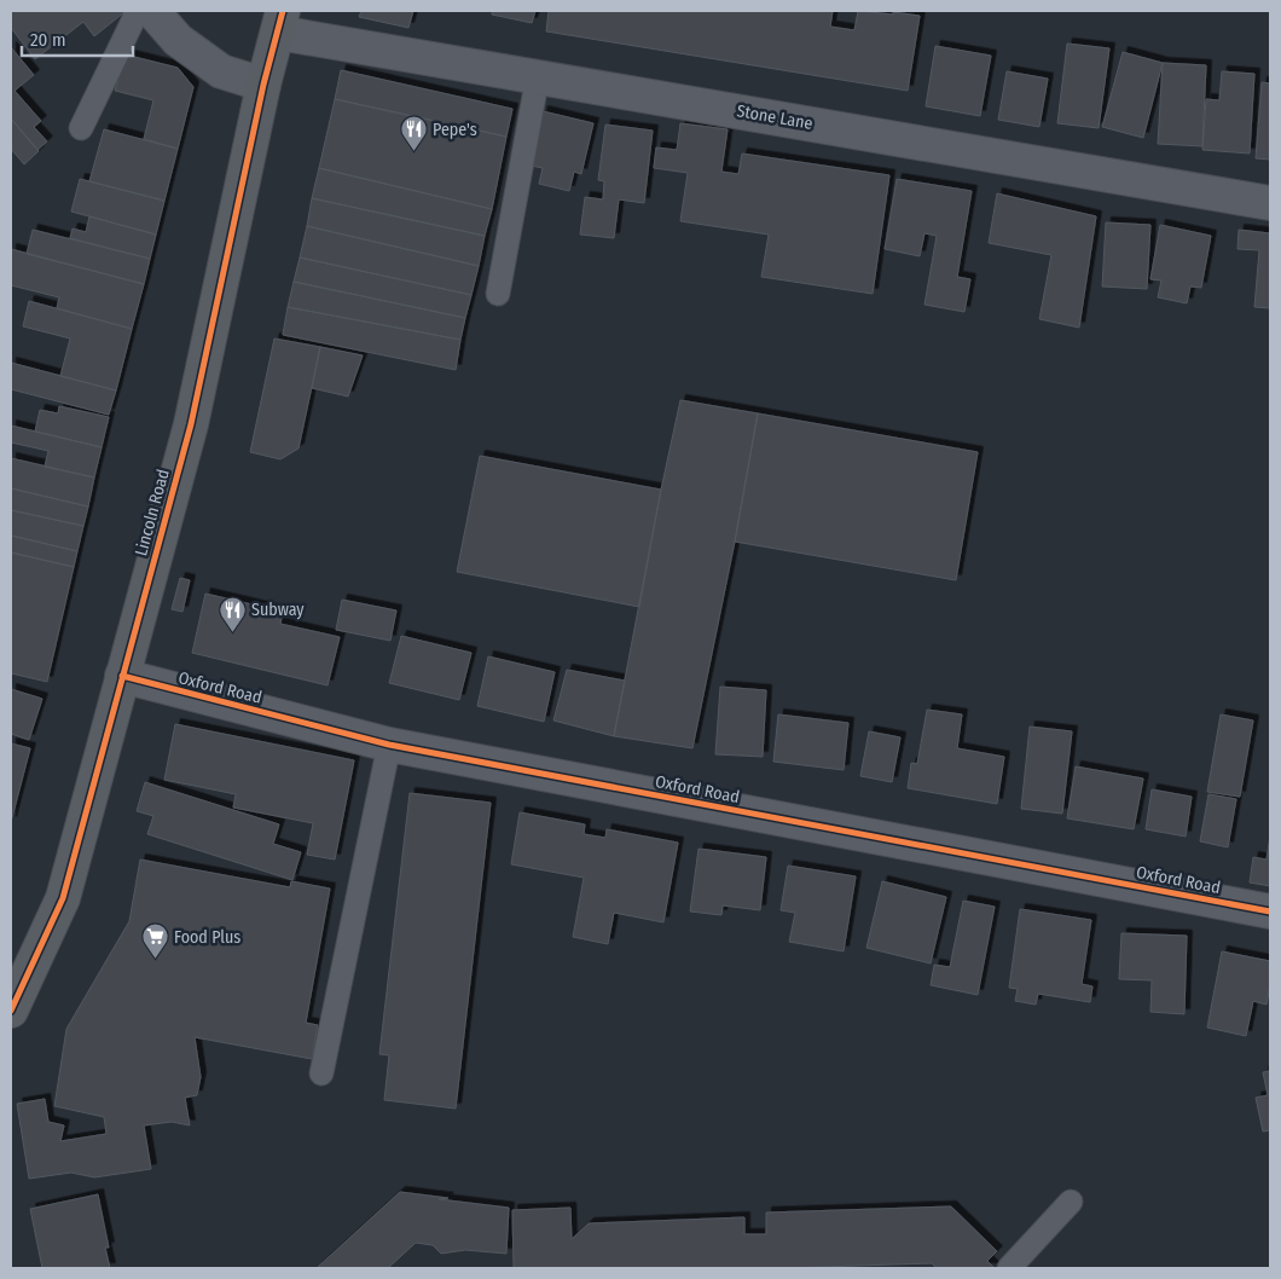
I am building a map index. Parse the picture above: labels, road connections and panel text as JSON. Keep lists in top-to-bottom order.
{
  "streets": {
    "street": ["Stone Lane", "Lincoln Road", "Oxford Road"]
  },
  "crossings": [
    ["Stone Lane", "Lincoln Road"],
    ["Lincoln Road", "Oxford Road"]
  ],
  "places": {
    "restaurant": ["Pepe's", "Subway"],
    "supermarket": ["Food Plus"]
  },
  "scale_bar": "20 m"
}
